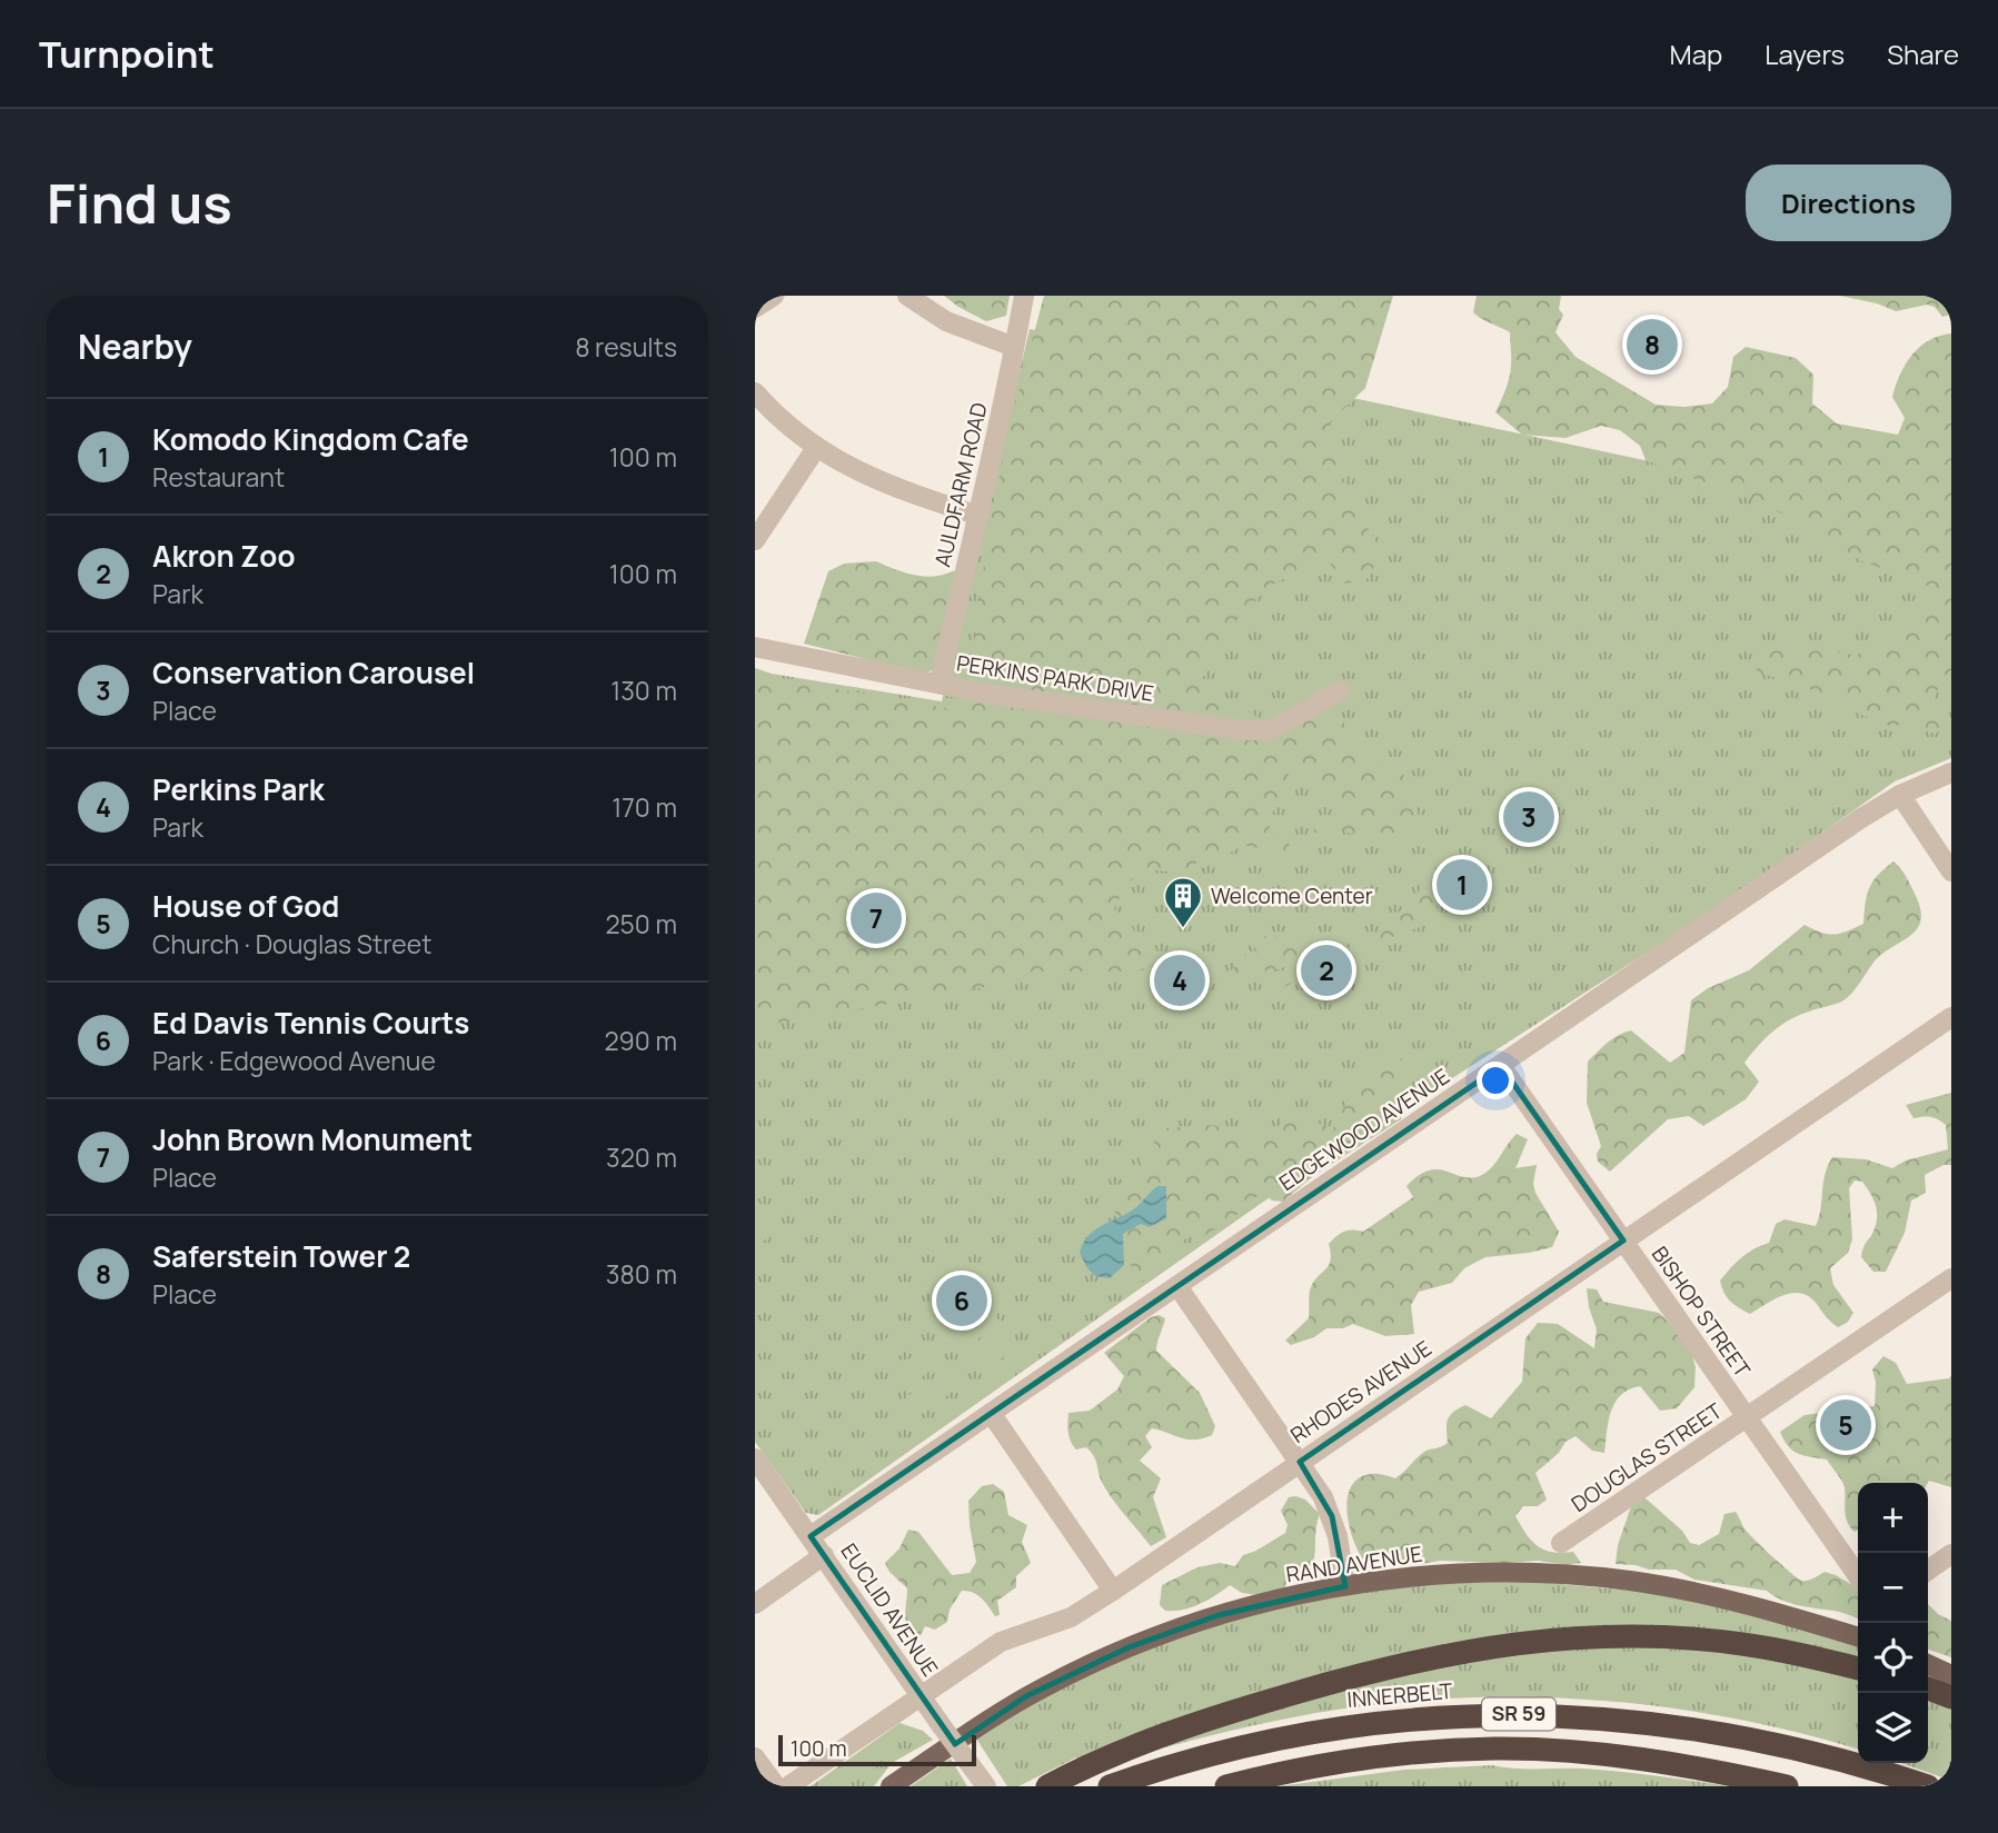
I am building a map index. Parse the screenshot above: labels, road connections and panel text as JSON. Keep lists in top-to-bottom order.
{
  "streets": {
    "highway": ["INNERBELT", "SR 59"],
    "main road": ["RAND AVENUE"],
    "street": [
      "AULDFARM ROAD",
      "PERKINS PARK DRIVE",
      "EDGEWOOD AVENUE",
      "BISHOP STREET",
      "RHODES AVENUE",
      "DOUGLAS STREET",
      "EUCLID AVENUE"
    ]
  },
  "crossings": [
    ["AULDFARM ROAD", "PERKINS PARK DRIVE"],
    ["EDGEWOOD AVENUE", "BISHOP STREET"],
    ["EDGEWOOD AVENUE", "EUCLID AVENUE"],
    ["BISHOP STREET", "RHODES AVENUE"],
    ["BISHOP STREET", "DOUGLAS STREET"],
    ["RHODES AVENUE", "EUCLID AVENUE"]
  ],
  "places": {
    "building": ["Welcome Center"]
  },
  "scale_bar": "100 m",
  "page": {
    "header": "Turnpoint",
    "nav": ["Map", "Layers", "Share"],
    "buttons": "Directions",
    "title": "Find us",
    "heading": ["Nearby", "8 results"],
    "pins": [
      "8",
      "3",
      "1",
      "7",
      "2",
      "4",
      "6",
      "5"
    ],
    "list": [
      {
        "mark": "1",
        "name": "Komodo Kingdom Cafe",
        "note": "Restaurant",
        "value": "100 m"
      },
      {
        "mark": "2",
        "name": "Akron Zoo",
        "note": "Park",
        "value": "100 m"
      },
      {
        "mark": "3",
        "name": "Conservation Carousel",
        "note": "Place",
        "value": "130 m"
      },
      {
        "mark": "4",
        "name": "Perkins Park",
        "note": "Park",
        "value": "170 m"
      },
      {
        "mark": "5",
        "name": "House of God",
        "note": "Church · Douglas Street",
        "value": "250 m"
      },
      {
        "mark": "6",
        "name": "Ed Davis Tennis Courts",
        "note": "Park · Edgewood Avenue",
        "value": "290 m"
      },
      {
        "mark": "7",
        "name": "John Brown Monument",
        "note": "Place",
        "value": "320 m"
      },
      {
        "mark": "8",
        "name": "Saferstein Tower 2",
        "note": "Place",
        "value": "380 m"
      }
    ],
    "map_buttons": ["+", "−"],
    "scale": "100 m"
  }
}
